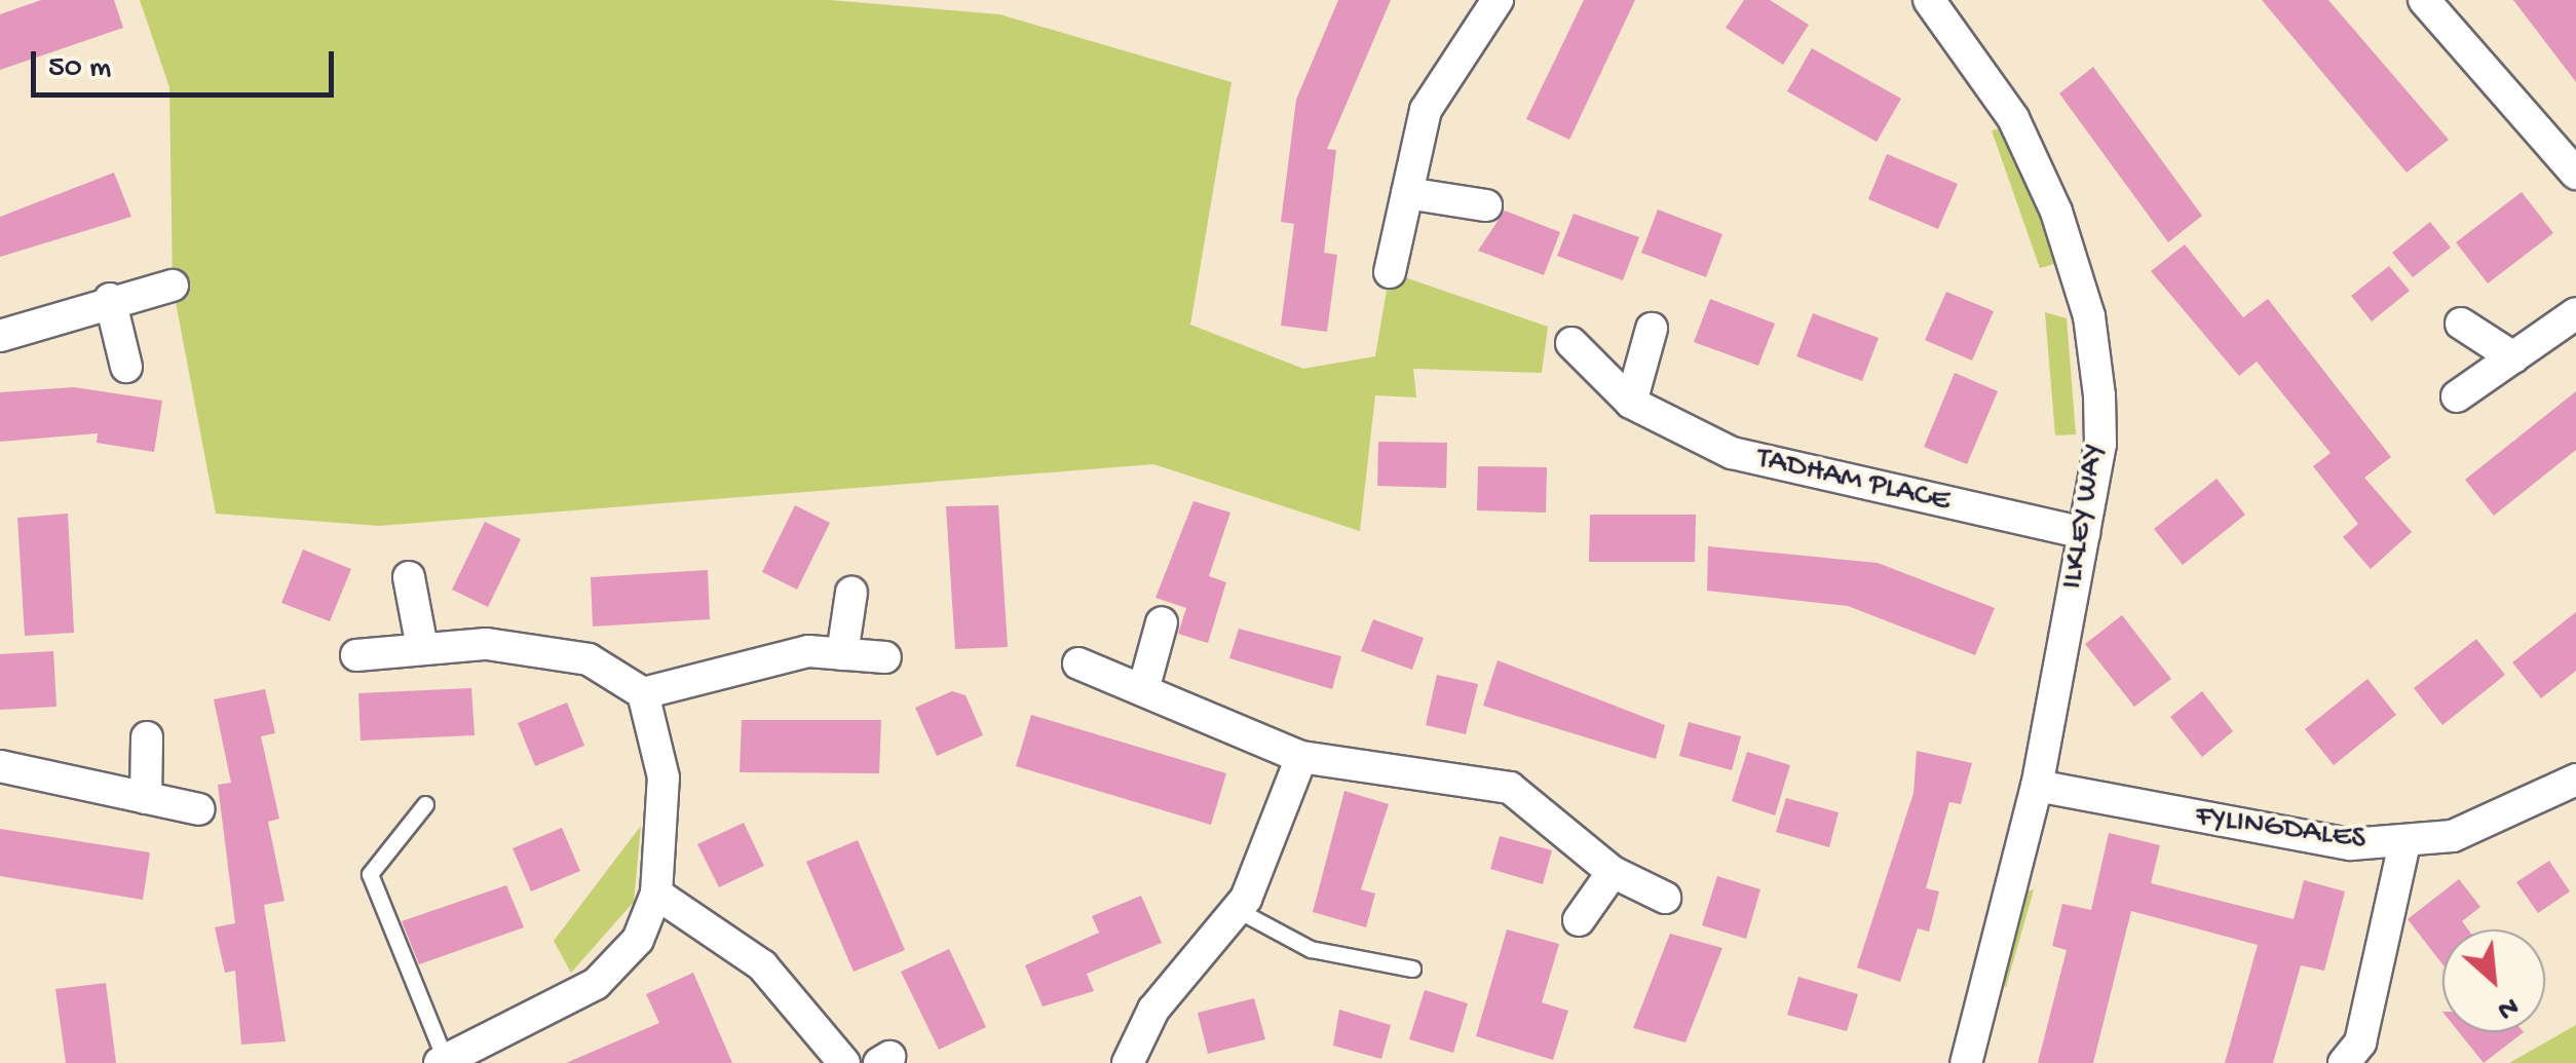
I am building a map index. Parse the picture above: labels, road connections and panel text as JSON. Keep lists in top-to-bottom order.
{
  "streets": {
    "street": ["TADHAM PLACE", "ILKLEY WAY", "FYLINGDALES"]
  },
  "crossings": [
    ["TADHAM PLACE", "ILKLEY WAY"],
    ["ILKLEY WAY", "FYLINGDALES"]
  ],
  "scale_bar": "50 m",
  "north": "bottom right"
}
